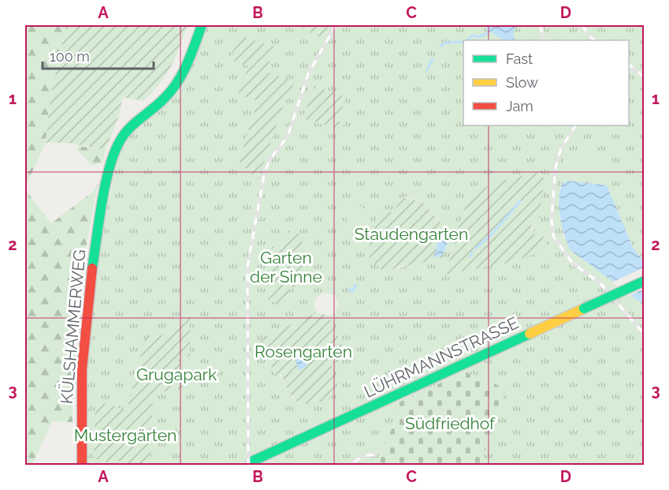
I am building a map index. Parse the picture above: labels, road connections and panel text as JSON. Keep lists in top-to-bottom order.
{
  "streets": {
    "street": ["KÜLSHAMMERWEG", "LÜHRMANNSTRASSE"]
  },
  "parks": [
    "Staudengarten",
    "Garten der Sinne",
    "Rosengarten",
    "Grugapark",
    "Südfriedhof",
    "Mustergärten"
  ],
  "legend": ["Fast", "Slow", "Jam"],
  "scale_bar": "100 m",
  "grid": {
    "columns": [
      "A",
      "B",
      "C",
      "D"
    ],
    "rows": ["1", "2", "3"]
  }
}
